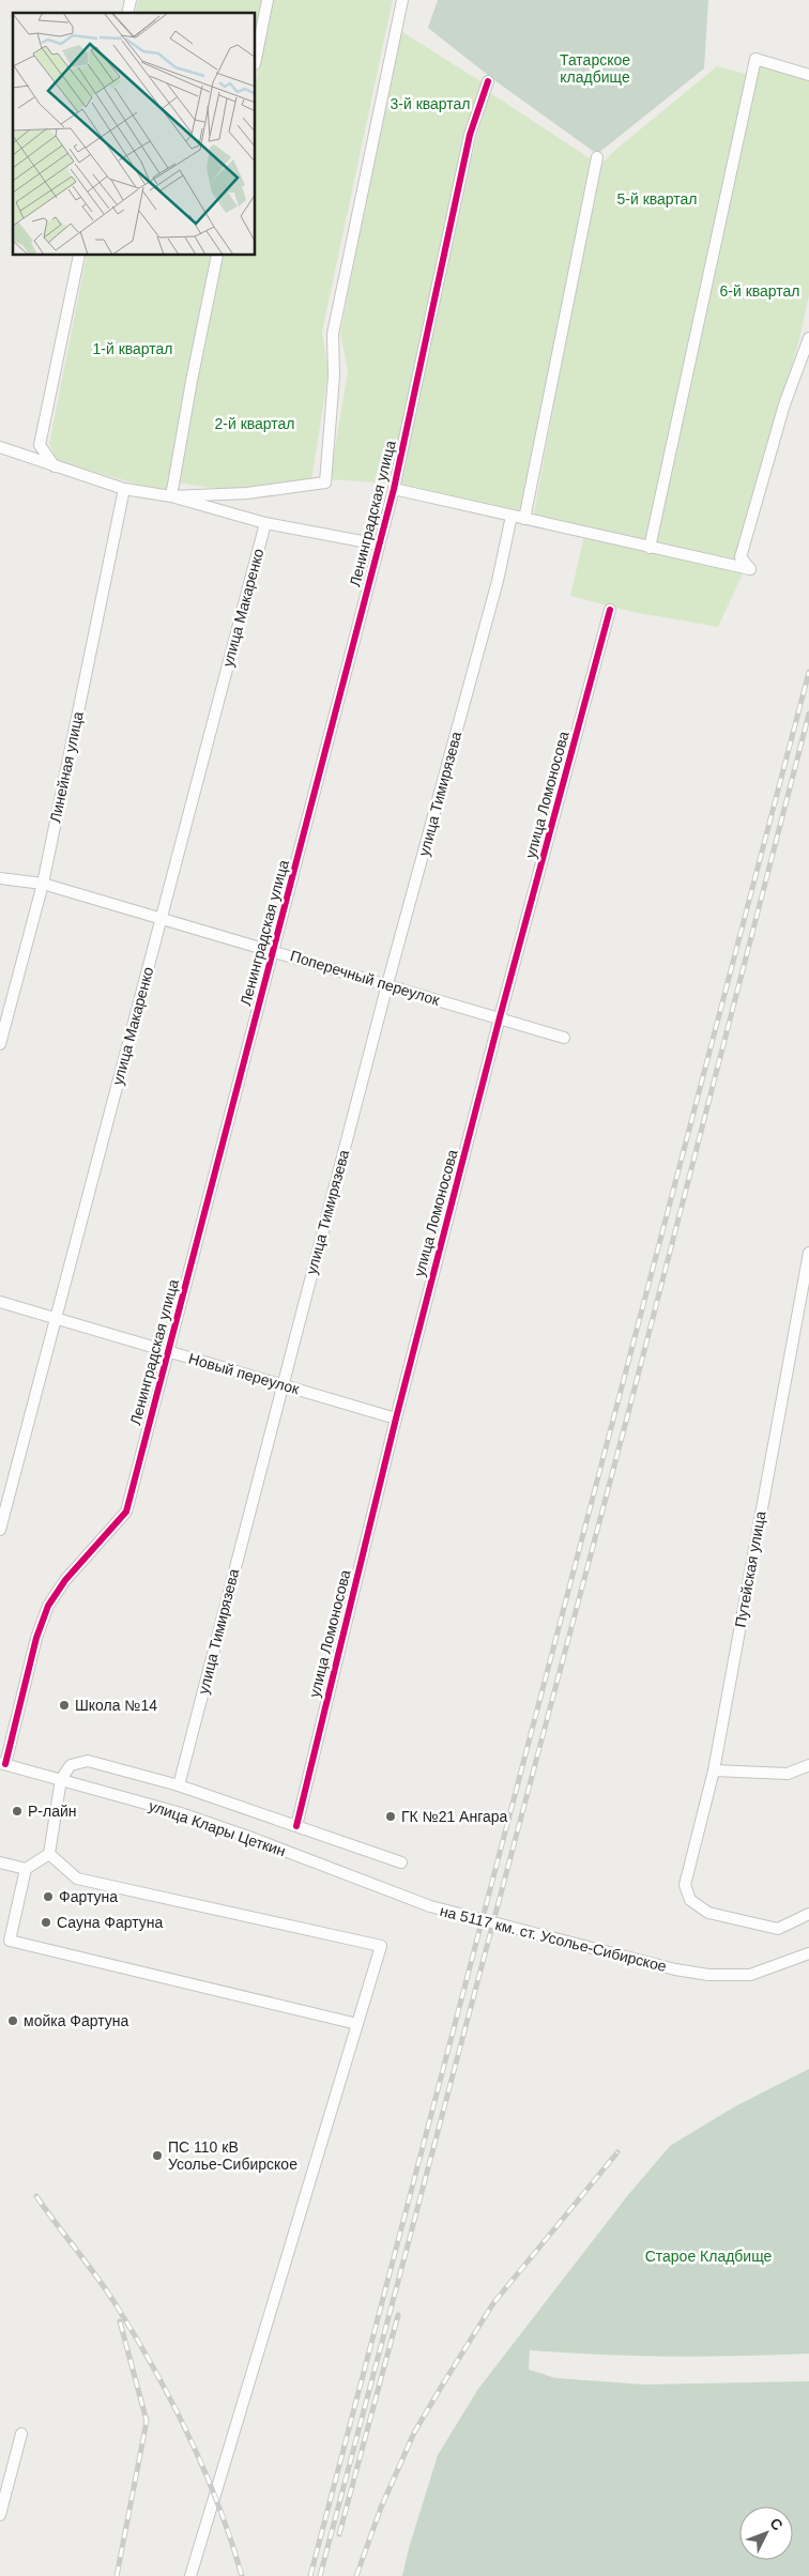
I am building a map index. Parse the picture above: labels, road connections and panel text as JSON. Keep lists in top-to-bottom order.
{
  "streets": {
    "street": [
      "Ленинградская улица",
      "улица Макаренко",
      "Линейная улица",
      "улица Тимирязева",
      "улица Ломоносова",
      "Поперечный переулок",
      "Новый переулок",
      "Путейская улица",
      "улица Клары Цеткин",
      "на 5117 км. ст. Усолье-Сибирское"
    ]
  },
  "crossings": [
    ["Ленинградская улица", "Поперечный переулок"],
    ["Ленинградская улица", "Новый переулок"],
    ["Ленинградская улица", "улица Клары Цеткин"],
    ["улица Макаренко", "Поперечный переулок"],
    ["улица Макаренко", "Новый переулок"],
    ["Линейная улица", "Поперечный переулок"],
    ["улица Тимирязева", "Поперечный переулок"],
    ["улица Тимирязева", "Новый переулок"],
    ["улица Ломоносова", "Поперечный переулок"],
    ["улица Ломоносова", "Новый переулок"],
    ["улица Клары Цеткин", "на 5117 км. ст. Усолье-Сибирское"]
  ],
  "parks": [
    "Татарское кладбище",
    "3-й квартал",
    "5-й квартал",
    "6-й квартал",
    "1-й квартал",
    "2-й квартал",
    "Старое Кладбище"
  ],
  "places": [
    "Школа №14",
    "Р-лайн",
    "ГК №21 Ангара",
    "Фартуна",
    "Сауна Фартуна",
    "мойка Фартуна",
    "ПС 110 кВ Усолье-Сибирское"
  ],
  "north": "top right"
}
